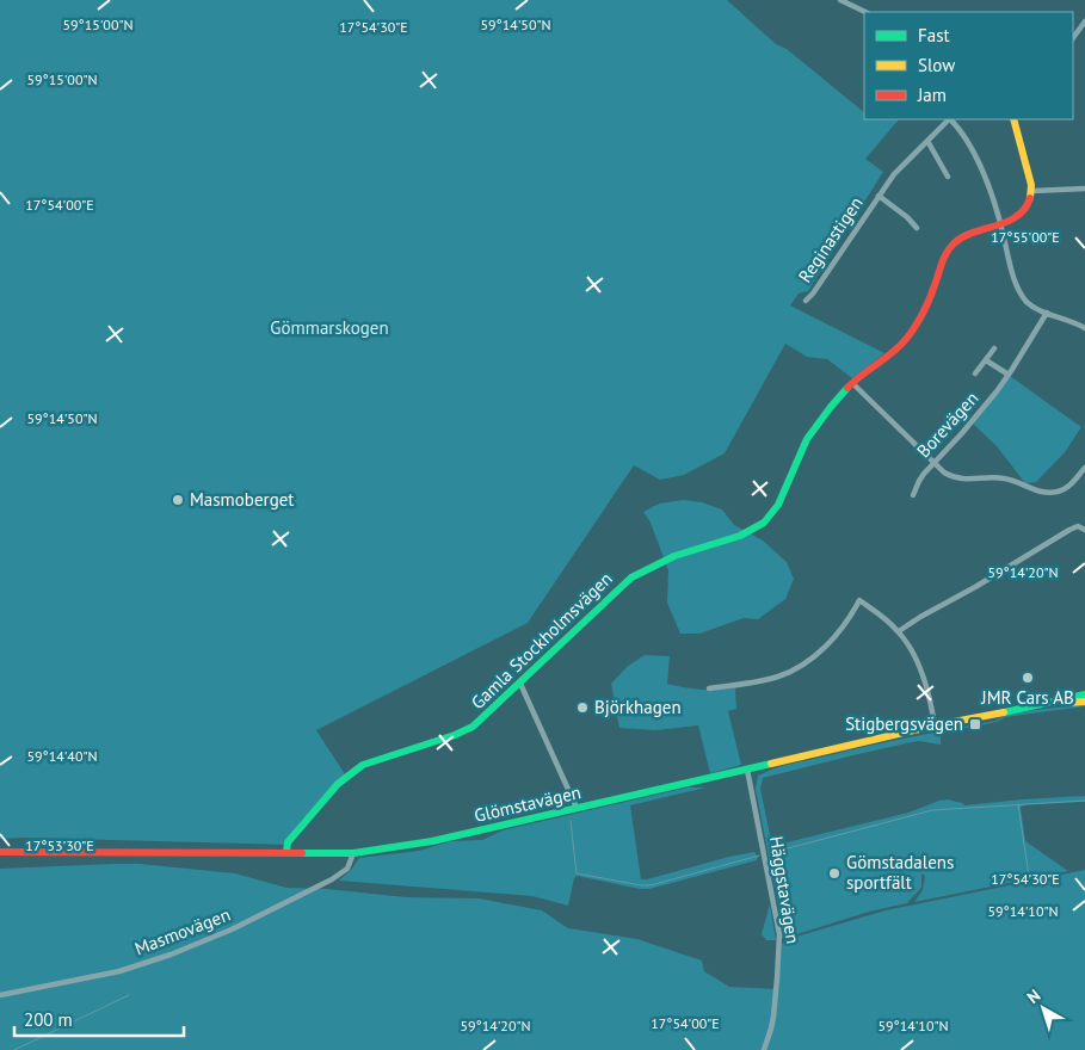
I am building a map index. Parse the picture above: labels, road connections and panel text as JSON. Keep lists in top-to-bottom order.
{
  "streets": {
    "main road": ["Gamla Stockholmsvägen", "Glömstavägen"],
    "street": [
      "Reginastigen",
      "Borevägen",
      "Häggstavägen",
      "Masmovägen"
    ]
  },
  "crossings": [
    ["Gamla Stockholmsvägen", "Glömstavägen"],
    ["Glömstavägen", "Häggstavägen"],
    ["Glömstavägen", "Masmovägen"]
  ],
  "parks": ["Gömmarskogen"],
  "places": {
    "other": [
      "Masmoberget",
      "JMR Cars AB",
      "Björkhagen",
      "Gömstadalens sportfält"
    ],
    "transit": ["Stigbergsvägen"]
  },
  "legend": ["Fast", "Slow", "Jam"],
  "scale_bar": "200 m",
  "north": "top left",
  "coordinates": [
    "59°15'00\"N",
    "59°14'50\"N",
    "17°54'30\"E",
    "17°54'00\"E",
    "17°55'00\"E",
    "59°14'20\"N",
    "59°14'40\"N",
    "17°53'30\"E",
    "59°14'10\"N"
  ]
}
